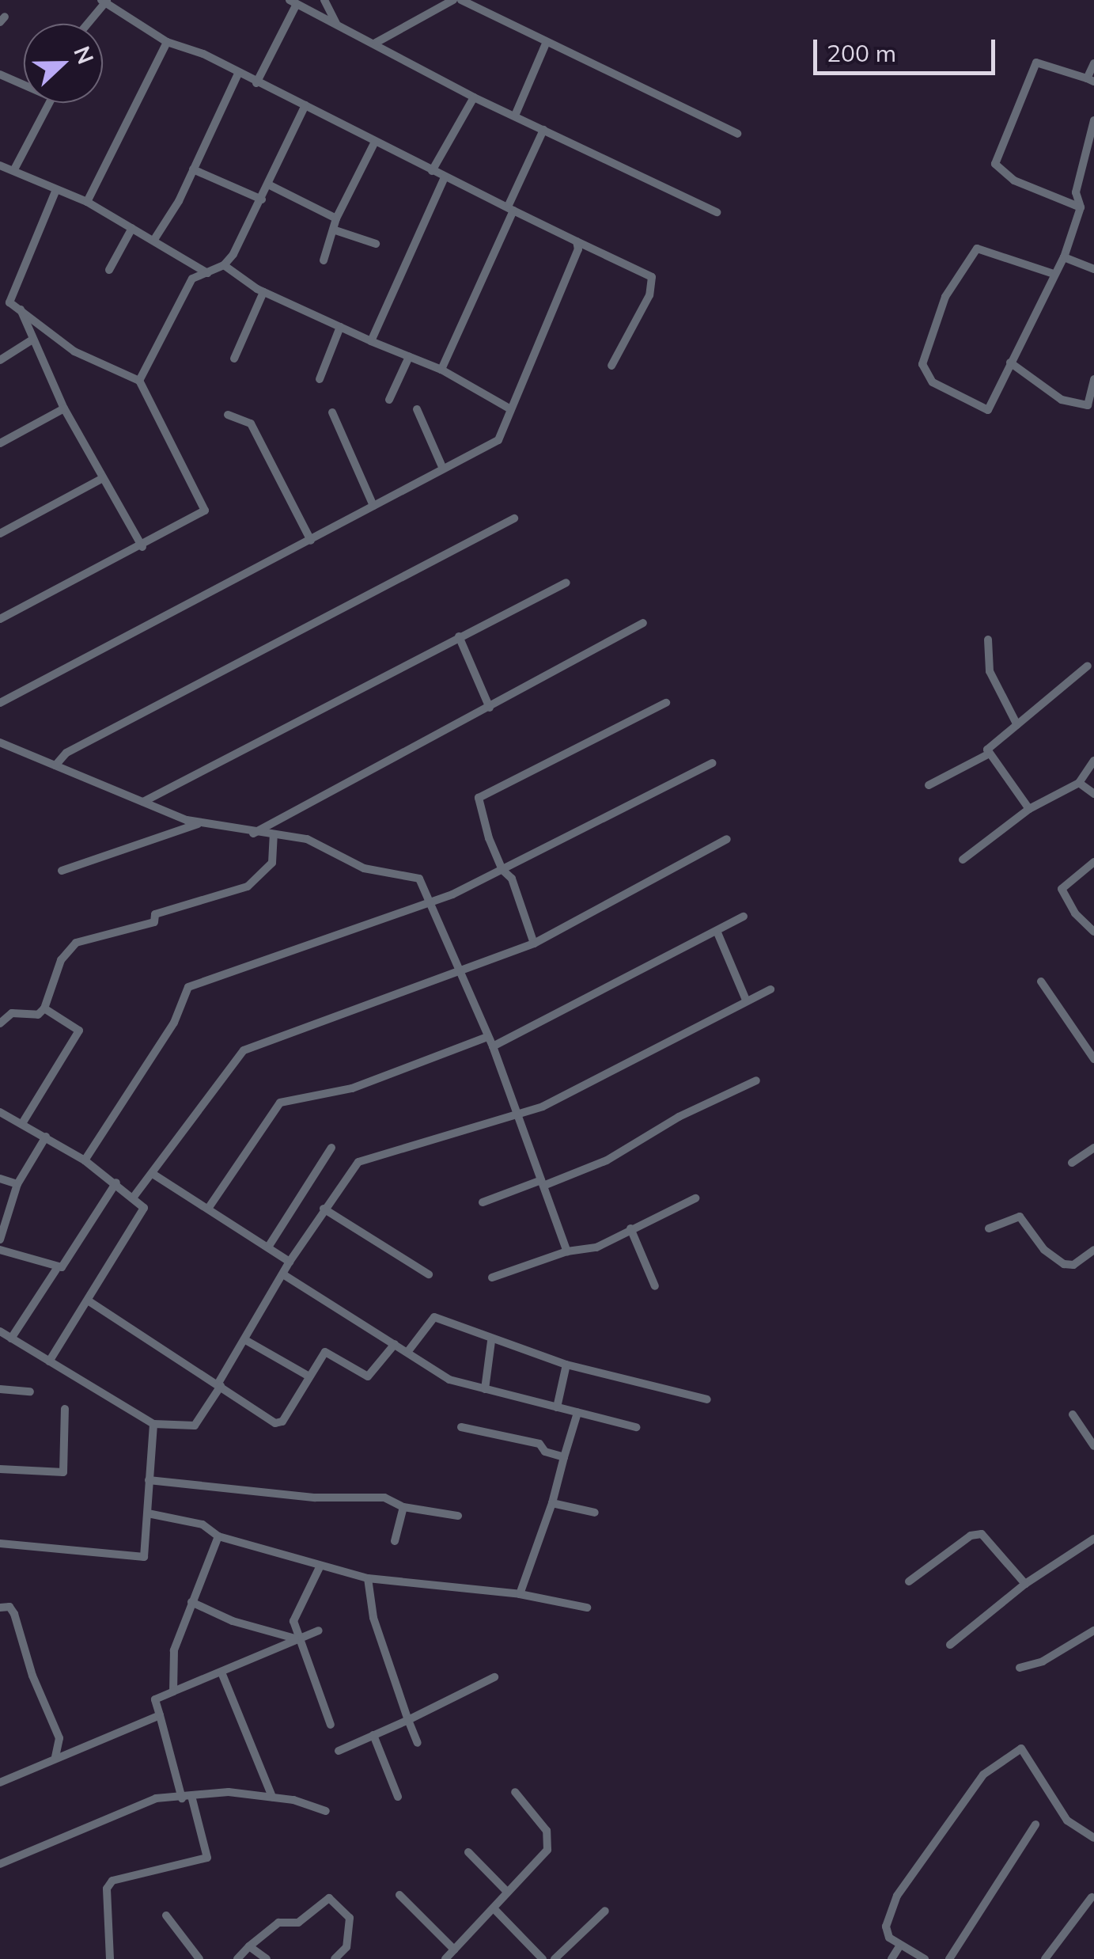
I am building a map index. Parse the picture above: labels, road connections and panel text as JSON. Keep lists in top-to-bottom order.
{
  "scale_bar": "200 m",
  "north": "right"
}
